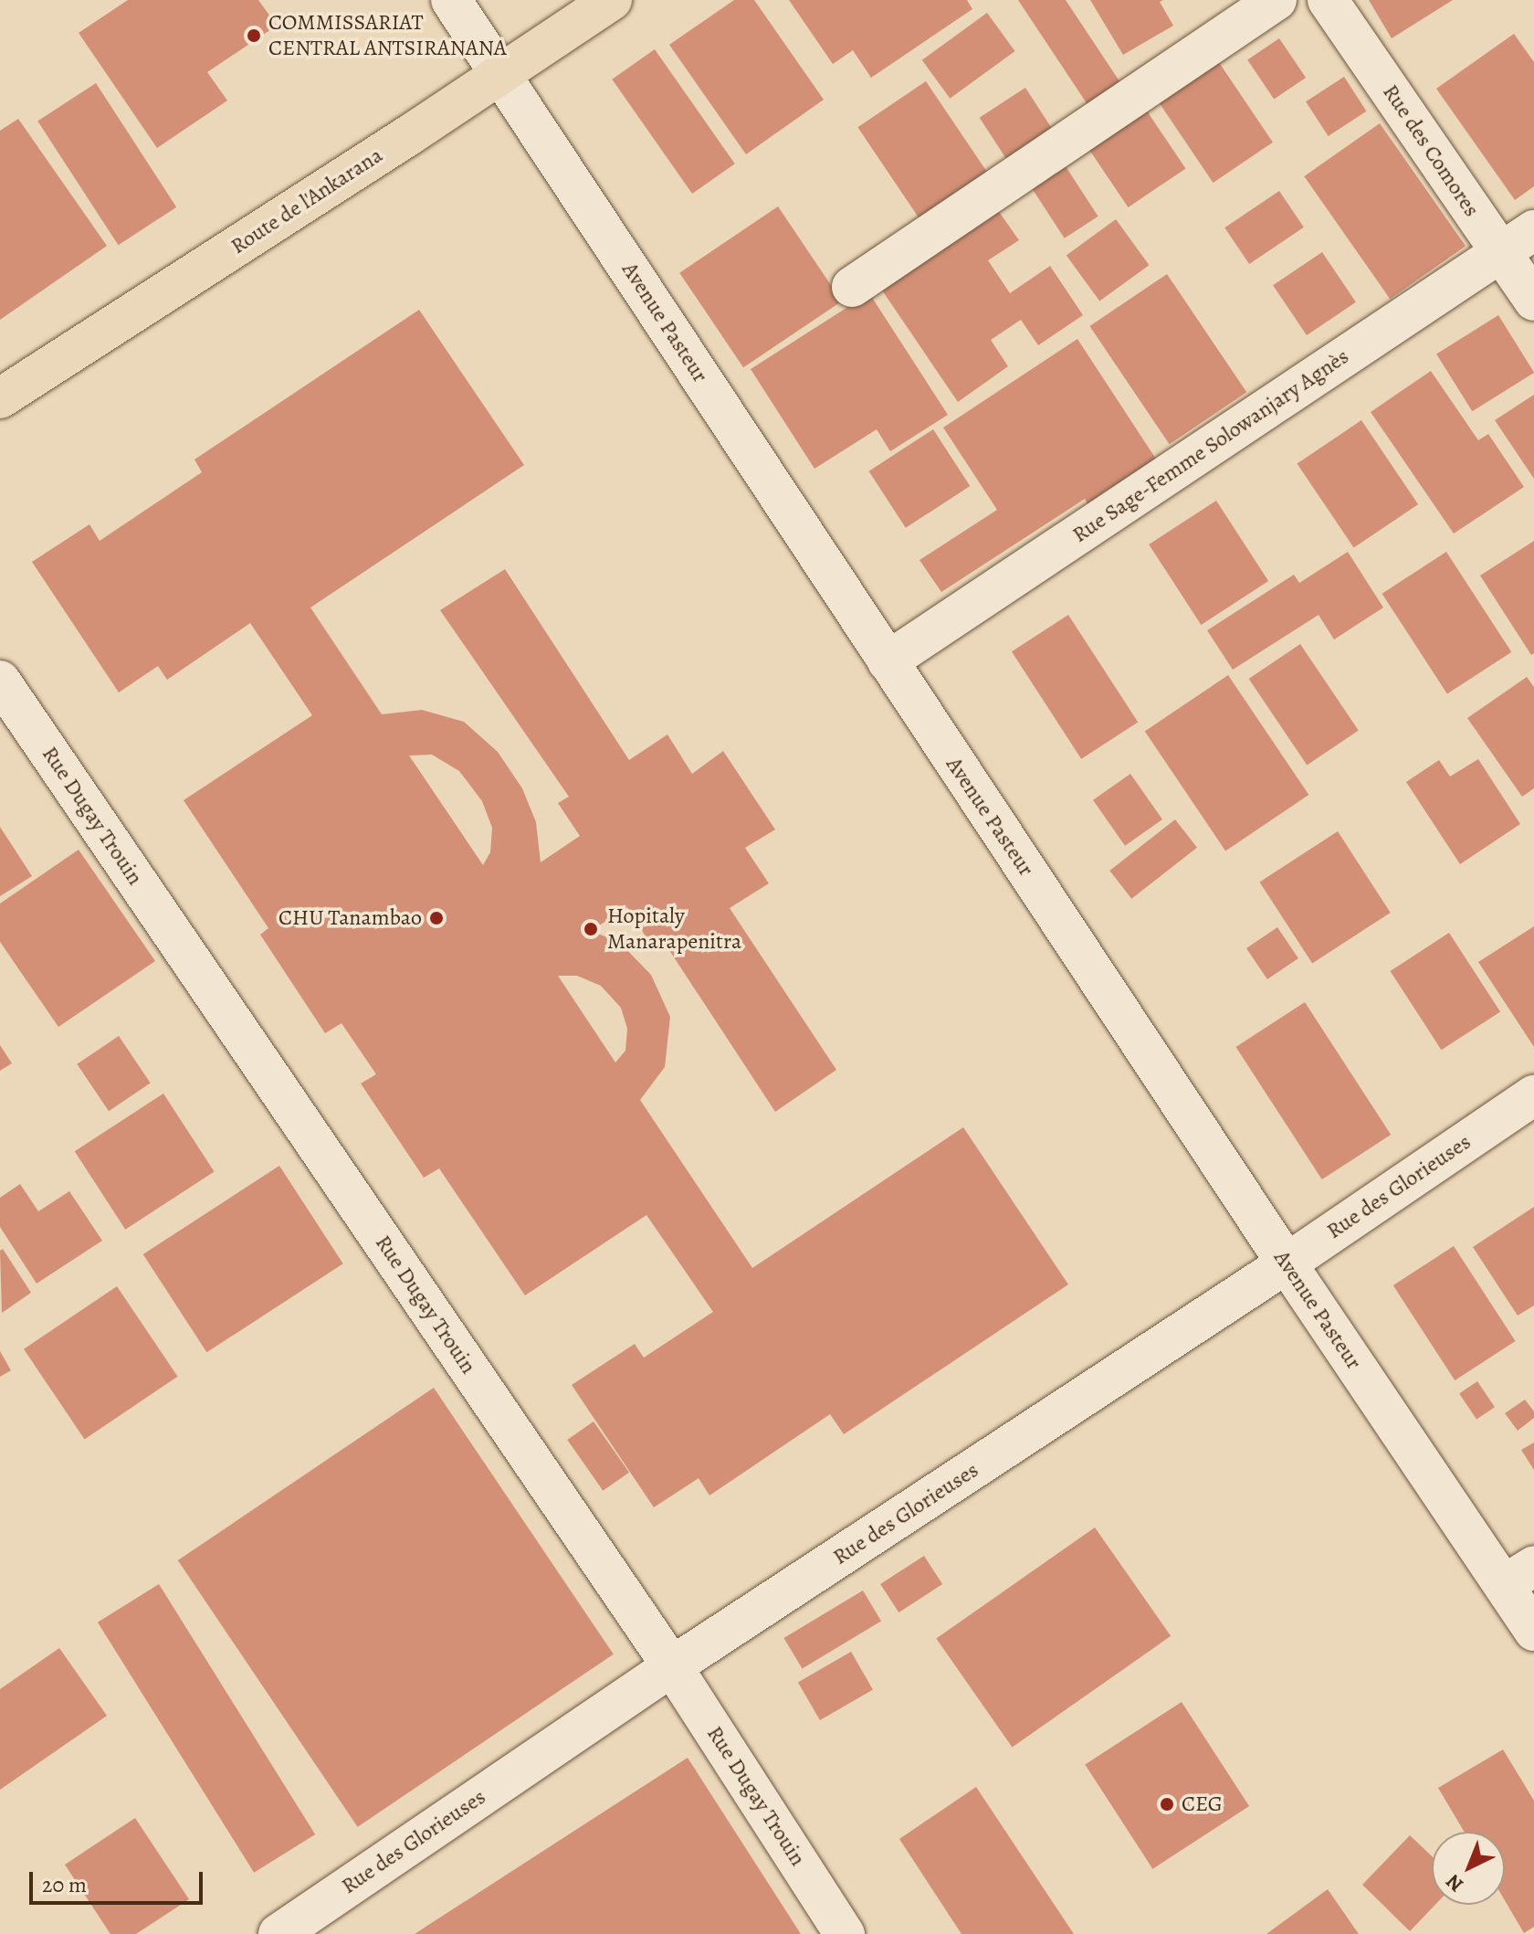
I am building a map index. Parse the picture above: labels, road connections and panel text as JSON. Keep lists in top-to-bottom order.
{
  "streets": {
    "main road": ["Route de l'Ankarana"],
    "street": [
      "Rue des Comores",
      "Avenue Pasteur",
      "Rue Sage-Femme Solowanjary Agnès",
      "Rue Dugay Trouin",
      "Rue des Glorieuses"
    ]
  },
  "crossings": [
    ["Rue des Comores", "Rue Sage-Femme Solowanjary Agnès"],
    ["Route de l'Ankarana", "Avenue Pasteur"],
    ["Avenue Pasteur", "Rue Sage-Femme Solowanjary Agnès"],
    ["Avenue Pasteur", "Rue des Glorieuses"],
    ["Rue Dugay Trouin", "Rue des Glorieuses"]
  ],
  "places": [
    "COMMISSARIAT CENTRAL ANTSIRANANA",
    "CHU Tanambao",
    "Hopitaly Manarapenitra",
    "CEG"
  ],
  "scale_bar": "20 m",
  "north": "bottom left"
}
